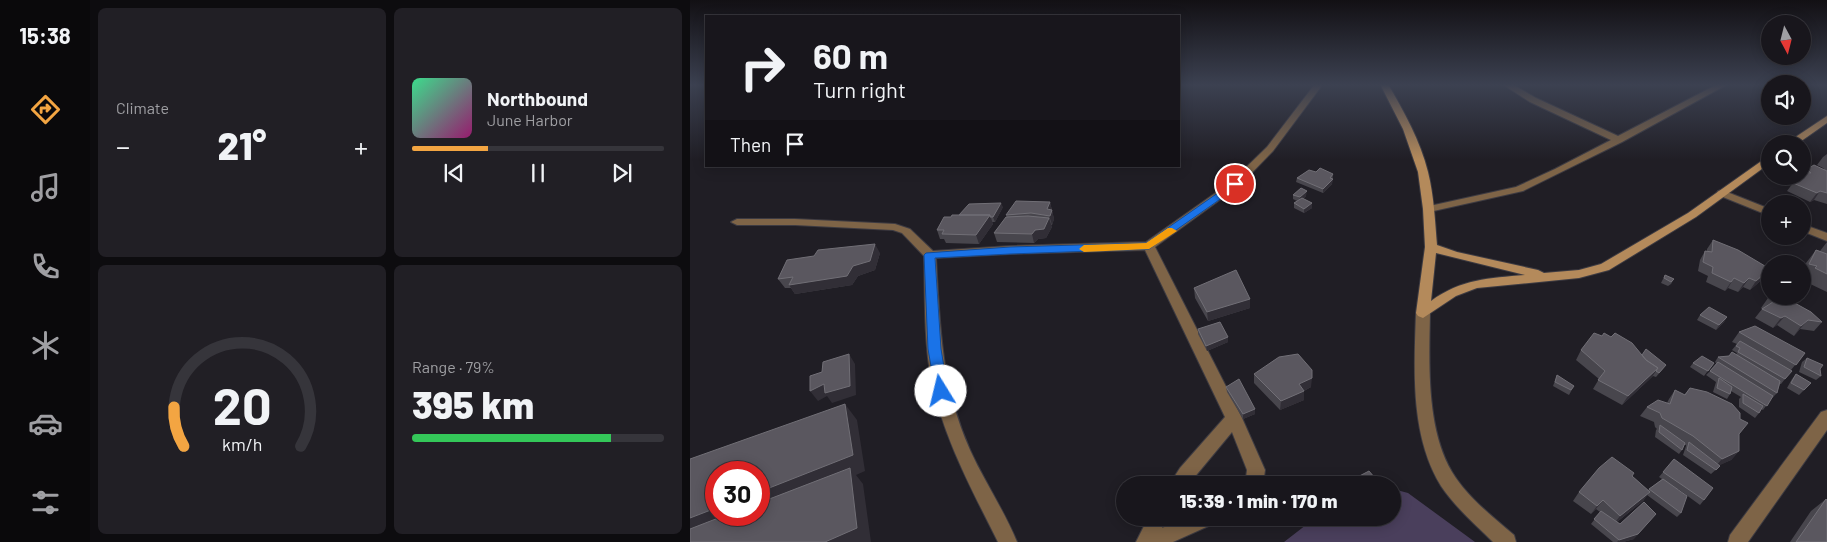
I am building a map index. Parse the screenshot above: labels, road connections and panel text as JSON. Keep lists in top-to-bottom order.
{
  "north": "bottom",
  "page": {
    "tabs": "15:38",
    "tile": [
      "Climate",
      ["Range · 79%", "395 km"]
    ],
    "map_buttons": ["+", "−"],
    "turn": ["60 m", "Turn right"],
    "song": ["Northbound", "June Harbor"],
    "then": "Then",
    "heat": ["−", "21°", "+"],
    "limit": "30",
    "trip": "15:39 · 1 min · 170 m",
    "gauge": ["20", "km/h"]
  }
}
